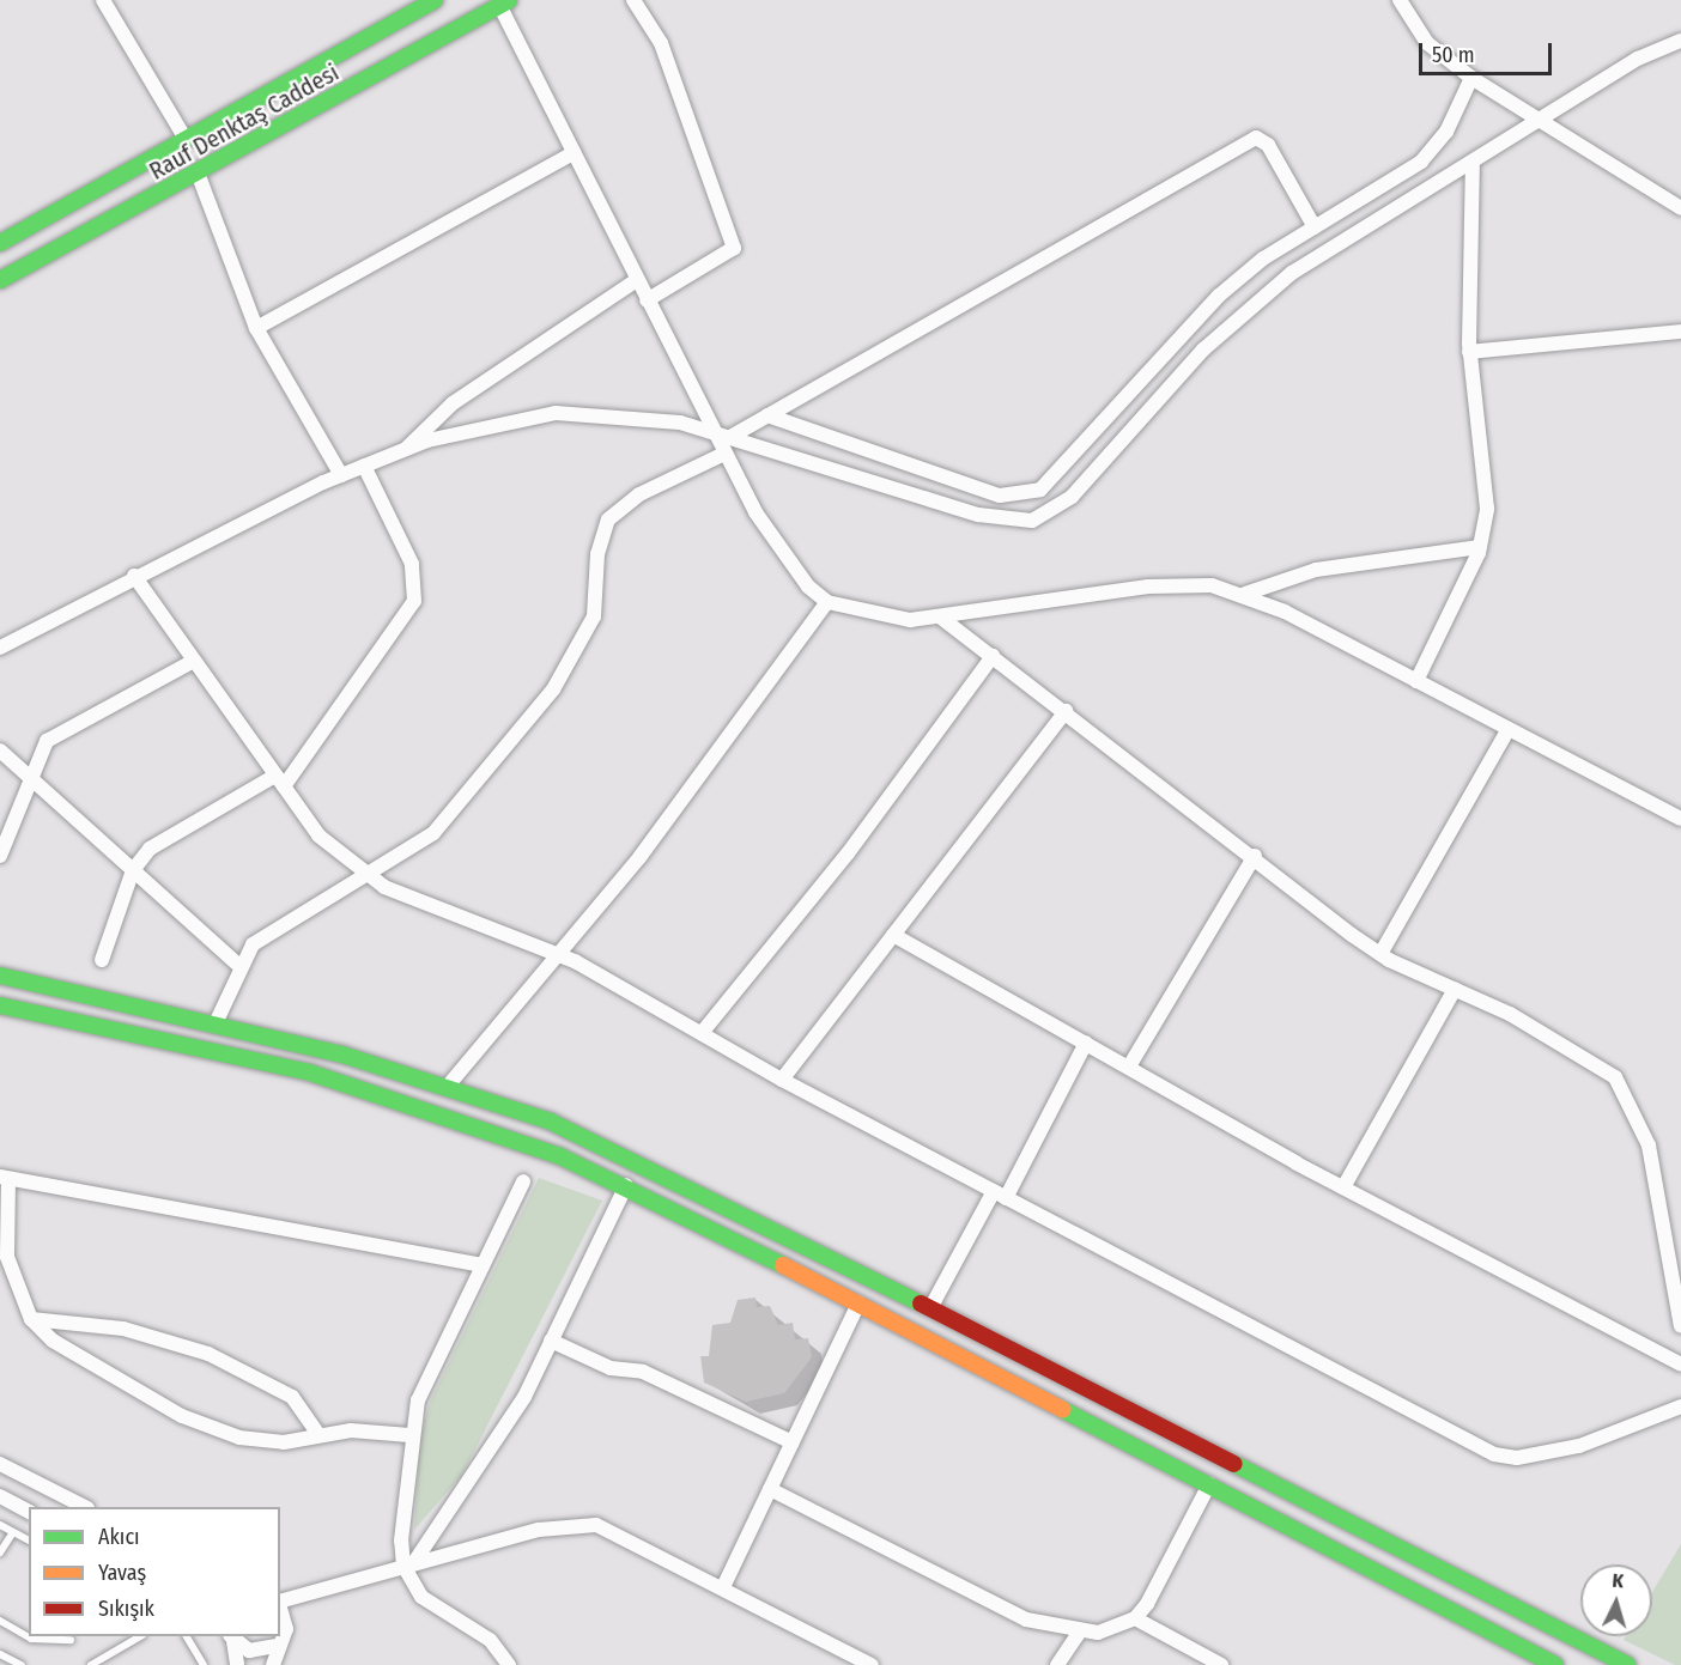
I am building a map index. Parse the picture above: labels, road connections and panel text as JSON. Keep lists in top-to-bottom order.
{
  "streets": {
    "main road": ["Rauf Denktaş Caddesi"]
  },
  "legend": ["Akıcı", "Yavaş", "Sıkışık"],
  "scale_bar": "50 m",
  "north": "top"
}
